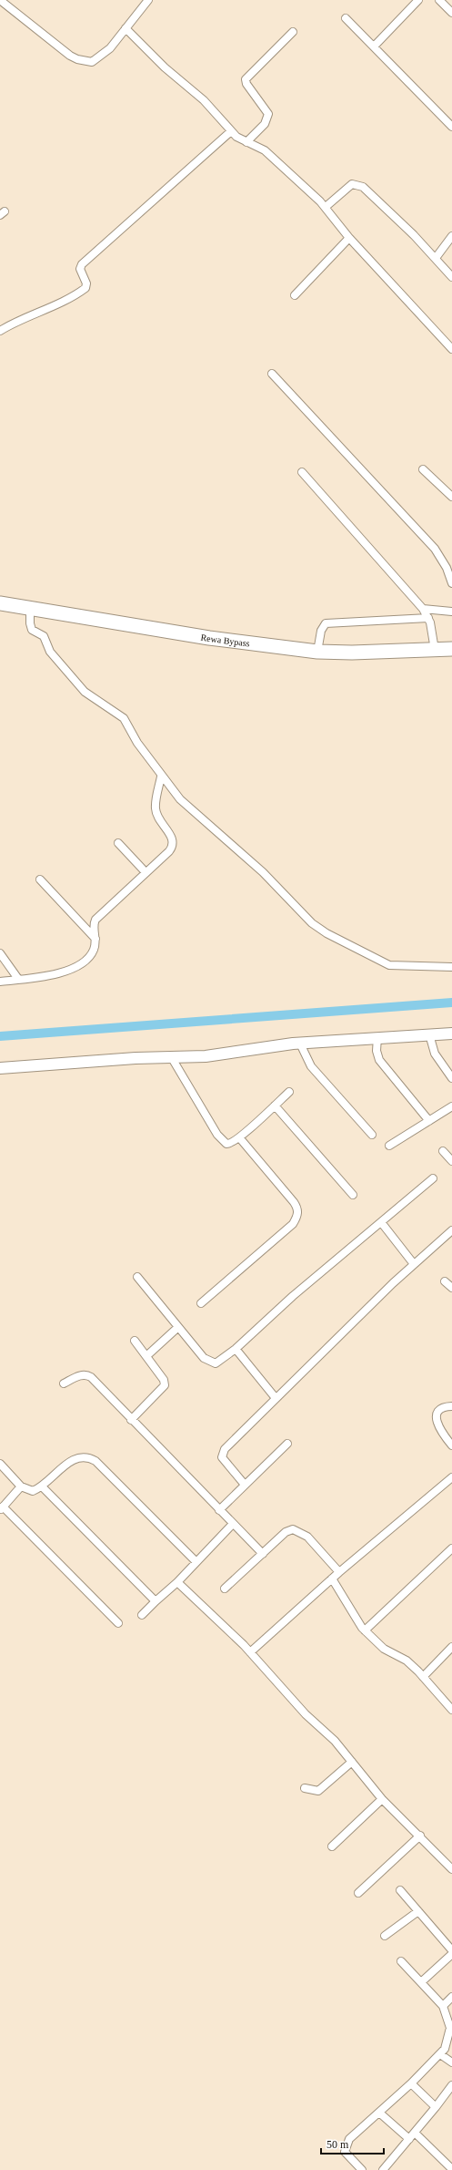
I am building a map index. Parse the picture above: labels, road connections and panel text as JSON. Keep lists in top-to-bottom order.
{
  "streets": {
    "highway": ["Rewa Bypass"]
  },
  "scale_bar": "50 m"
}
